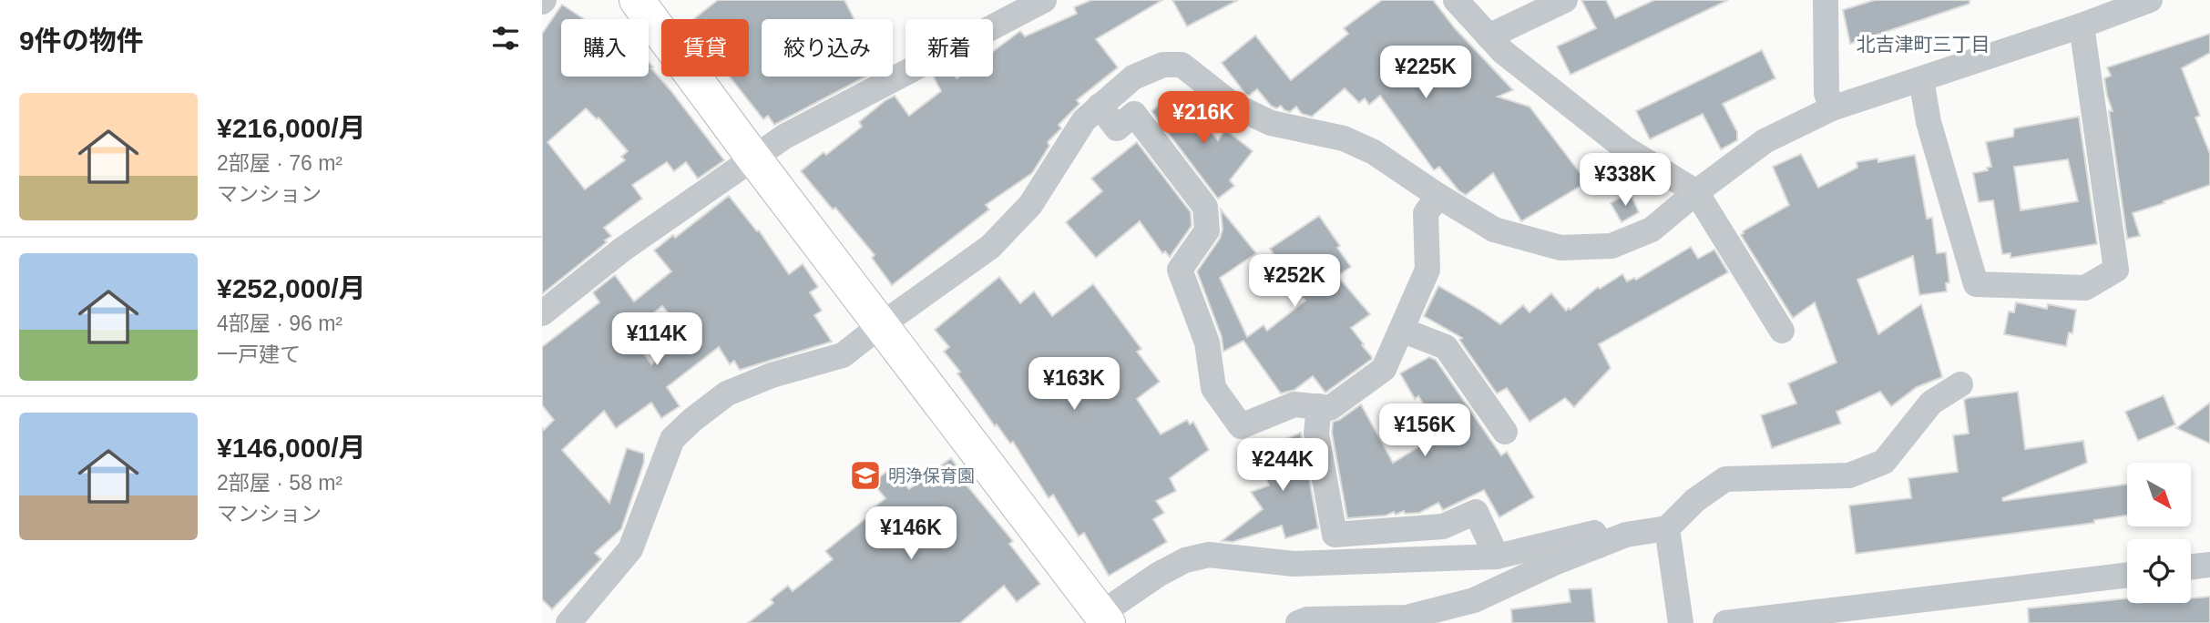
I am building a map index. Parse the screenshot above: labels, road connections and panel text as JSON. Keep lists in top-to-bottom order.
{
  "districts": ["北吉津町三丁目"],
  "places": {
    "school or university": ["明浄保育園"]
  },
  "north": "bottom right",
  "page": {
    "heading": "9件の物件",
    "chip": [
      "購入",
      "賃貸",
      "絞り込み",
      "新着"
    ],
    "price": [
      "¥225K",
      "¥216K",
      "¥338K",
      "¥252K",
      "¥114K",
      "¥163K",
      "¥156K",
      "¥244K",
      "¥146K"
    ],
    "list": [
      {
        "name": "¥216,000/月",
        "note": "2部屋 · 76 m² · マンション"
      },
      {
        "name": "¥252,000/月",
        "note": "4部屋 · 96 m² · 一戸建て"
      },
      {
        "name": "¥146,000/月",
        "note": "2部屋 · 58 m² · マンション"
      }
    ]
  }
}
